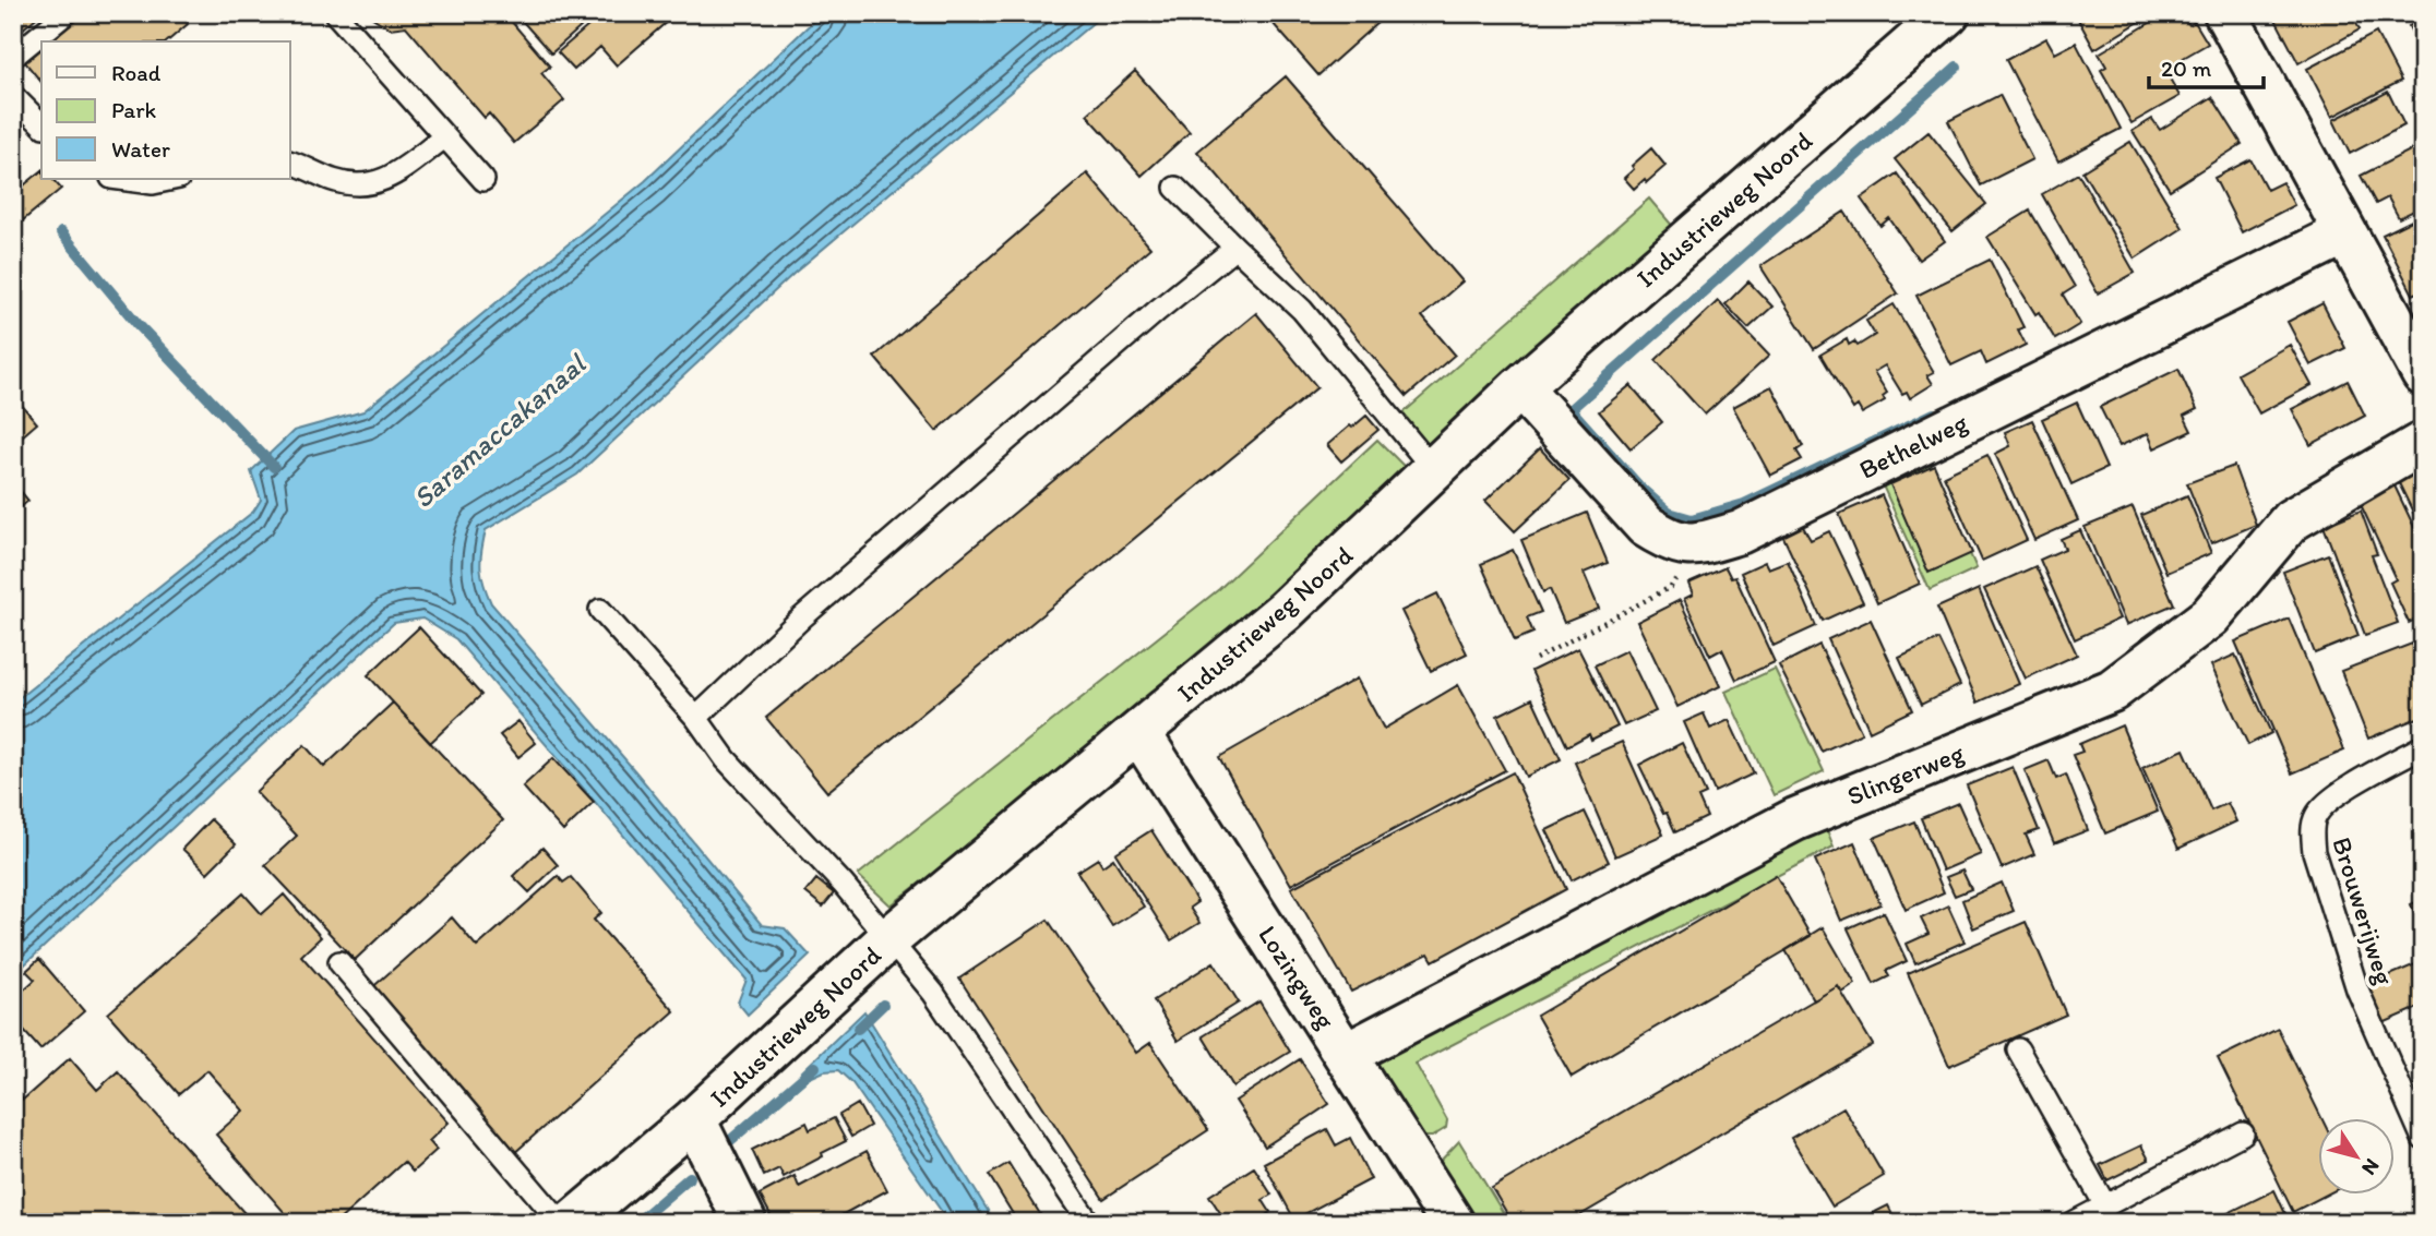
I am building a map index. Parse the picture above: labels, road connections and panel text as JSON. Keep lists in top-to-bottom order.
{
  "streets": {
    "street": [
      "Industrieweg Noord",
      "Bethelweg",
      "Slingerweg",
      "Lozingweg"
    ],
    "lane": ["Brouwerijweg"]
  },
  "crossings": [
    ["Industrieweg Noord", "Lozingweg"],
    ["Slingerweg", "Lozingweg"]
  ],
  "water": ["Saramaccakanaal"],
  "legend": ["Road", "Park", "Water"],
  "scale_bar": "20 m",
  "north": "bottom right"
}
